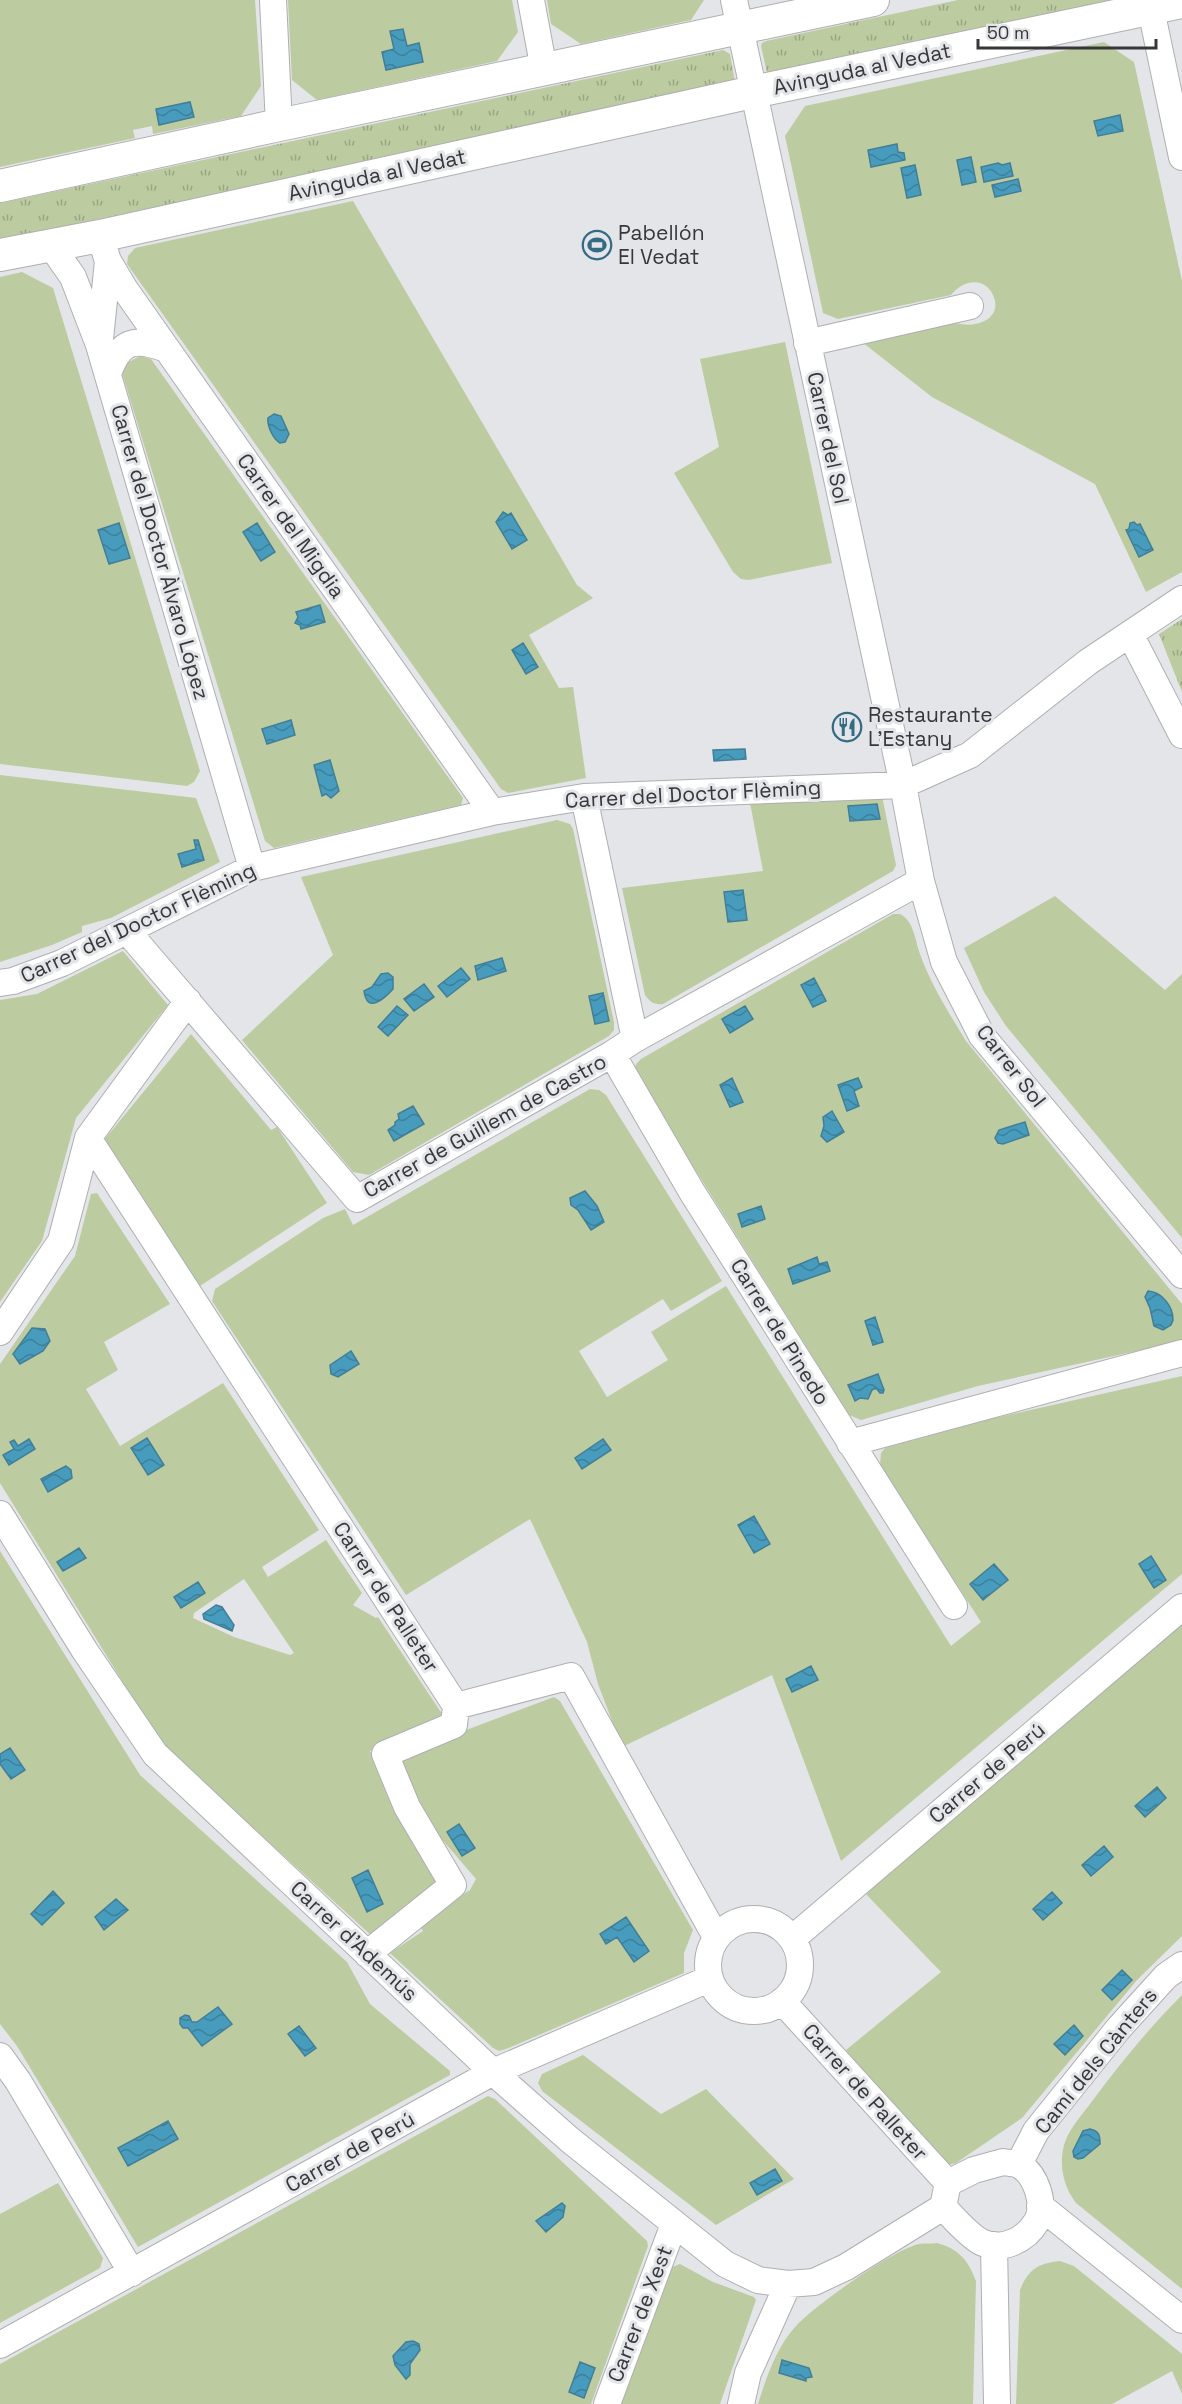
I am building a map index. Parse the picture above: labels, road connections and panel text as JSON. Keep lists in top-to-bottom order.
{
  "streets": {
    "street": [
      "Avinguda al Vedat",
      "Carrer del Sol",
      "Carrer del Migdia",
      "Carrer del Doctor Àlvaro López",
      "Carrer del Doctor Flèming",
      "Carrer Sol",
      "Carrer de Guillem de Castro",
      "Carrer de Pinedo",
      "Carrer de Palleter",
      "Carrer de Perú",
      "Carrer d'Ademús",
      "Camí dels Cànters",
      "Carrer de Xest"
    ]
  },
  "crossings": [
    ["Avinguda al Vedat", "Carrer del Sol"],
    ["Avinguda al Vedat", "Carrer del Migdia"],
    ["Avinguda al Vedat", "Carrer del Doctor Àlvaro López"],
    ["Carrer del Sol", "Carrer del Doctor Flèming"],
    ["Carrer del Sol", "Carrer Sol"],
    ["Carrer del Migdia", "Carrer del Doctor Flèming"],
    ["Carrer del Doctor Àlvaro López", "Carrer del Doctor Flèming"],
    ["Carrer del Doctor Flèming", "Carrer Sol"],
    ["Carrer del Doctor Flèming", "Carrer de Guillem de Castro"],
    ["Carrer Sol", "Carrer de Guillem de Castro"],
    ["Carrer de Guillem de Castro", "Carrer de Pinedo"],
    ["Carrer de Palleter", "Carrer de Perú"],
    ["Carrer de Palleter", "Camí dels Cànters"],
    ["Carrer de Perú", "Carrer d'Ademús"],
    ["Carrer d'Ademús", "Carrer de Xest"]
  ],
  "places": {
    "sports": ["Pabellón El Vedat"],
    "restaurant": ["Restaurante L'Estany"]
  },
  "scale_bar": "50 m"
}
